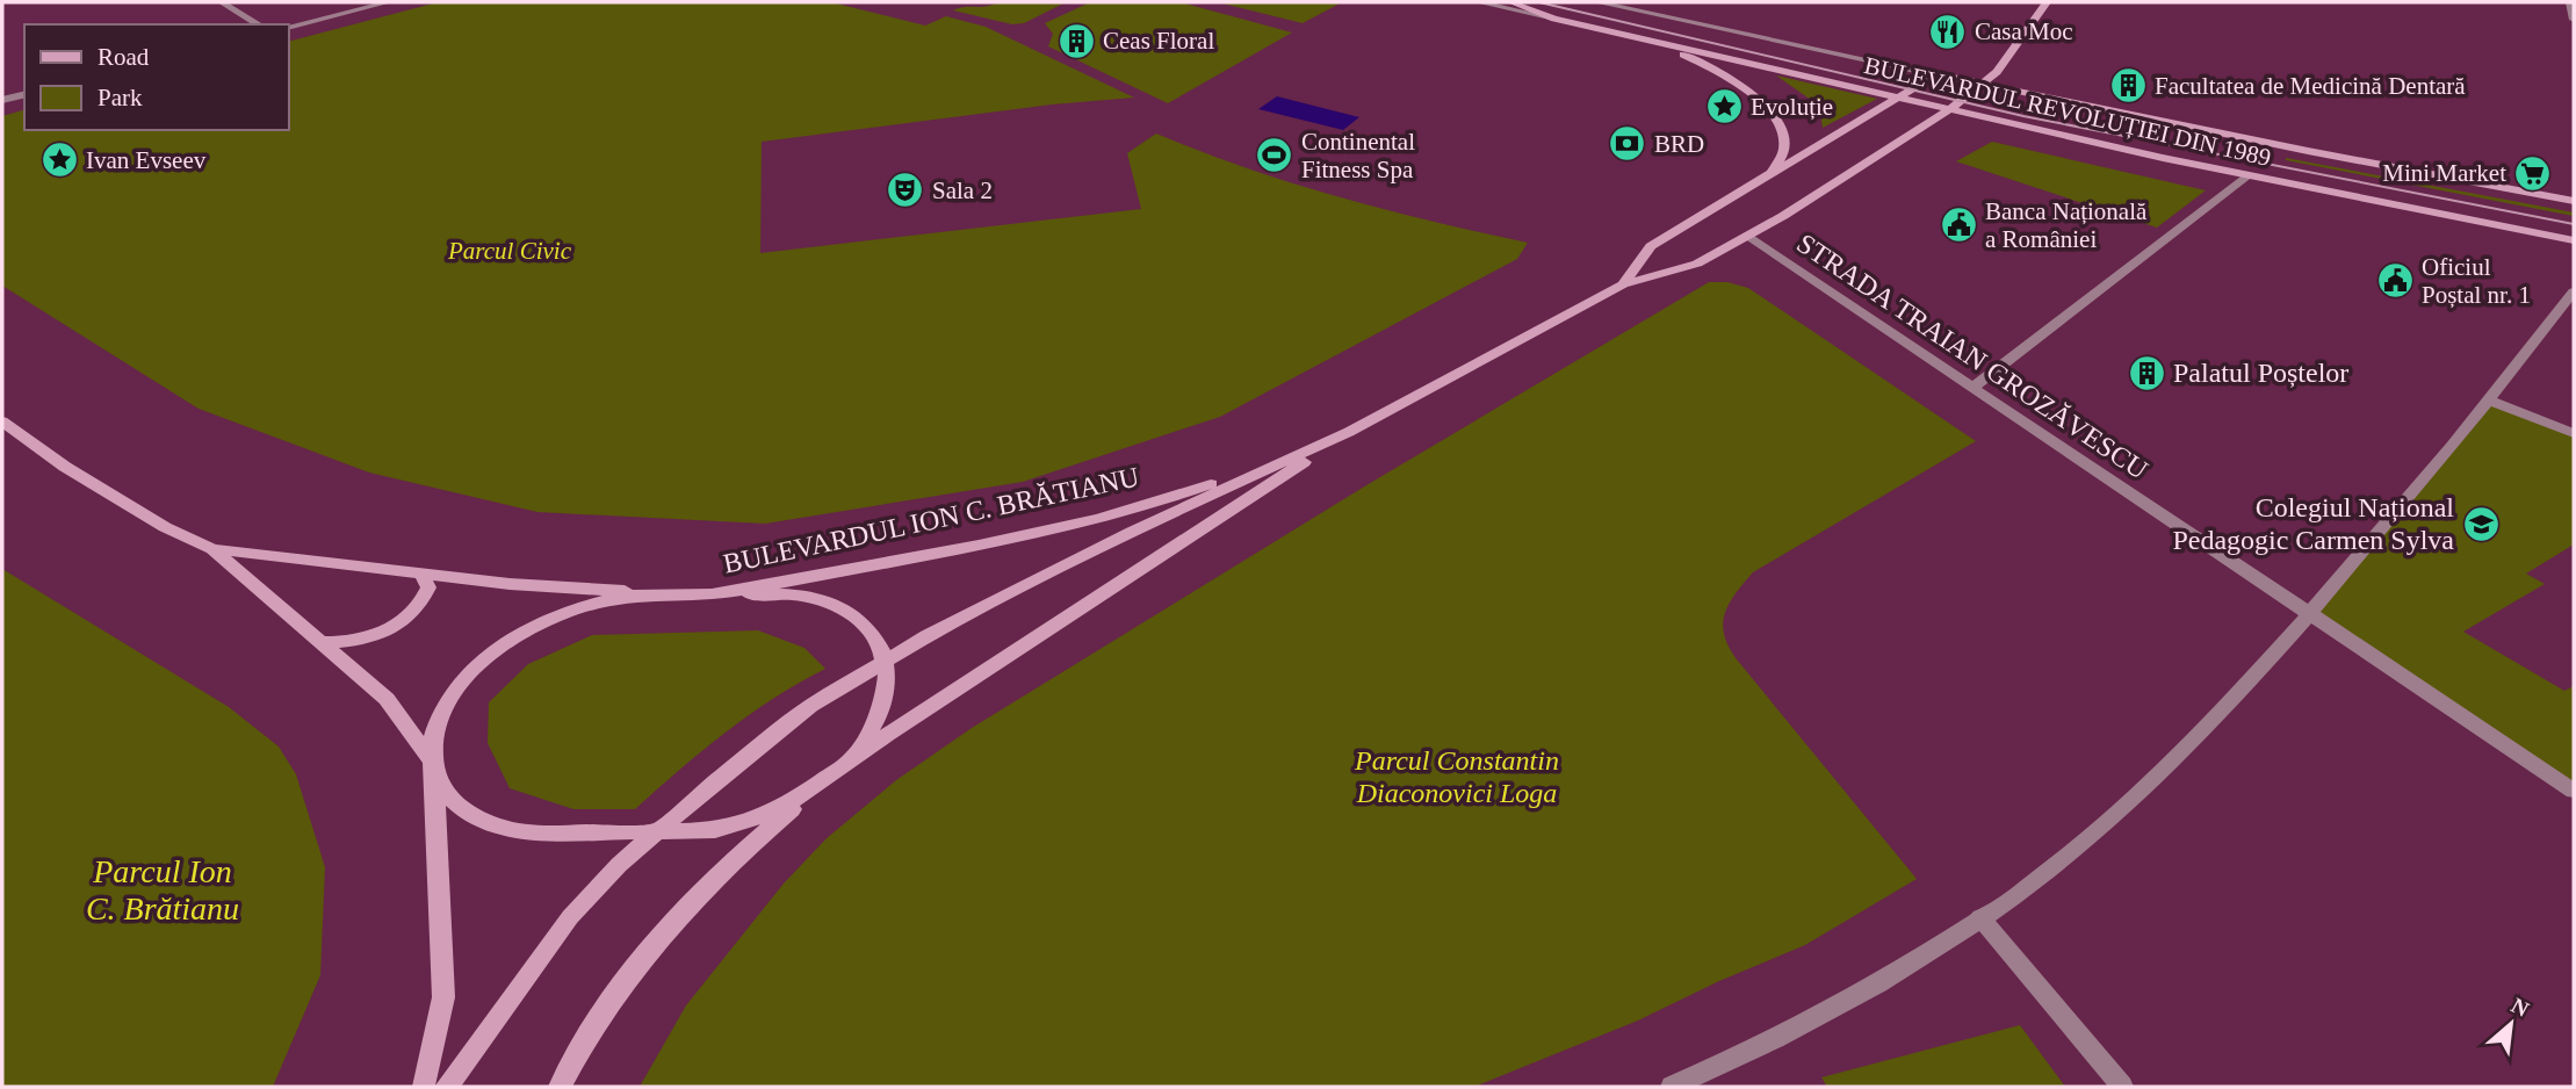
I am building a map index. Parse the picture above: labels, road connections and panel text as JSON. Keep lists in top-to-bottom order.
{
  "streets": {
    "street": ["BULEVARDUL REVOLUȚIEI DIN 1989", "STRADA TRAIAN GROZĂVESCU", "BULEVARDUL ION C. BRĂTIANU"]
  },
  "crossings": [
    ["BULEVARDUL REVOLUȚIEI DIN 1989", "BULEVARDUL ION C. BRĂTIANU"],
    ["STRADA TRAIAN GROZĂVESCU", "BULEVARDUL ION C. BRĂTIANU"]
  ],
  "parks": ["Parcul Civic", "Parcul Constantin Diaconovici Loga", "Parcul Ion C. Brătianu"],
  "places": {
    "restaurant": ["Casa Moc"],
    "building": ["Ceas Floral", "Facultatea de Medicină Dentară", "Palatul Poștelor"],
    "place": ["Evoluție", "Ivan Evseev"],
    "bank": ["BRD"],
    "sports": ["Continental Fitness Spa"],
    "supermarket": ["Mini Market"],
    "theatre": ["Sala 2"],
    "public building": ["Banca Națională a României", "Oficiul Poștal nr. 1"],
    "school or university": ["Colegiul Național Pedagogic Carmen Sylva"]
  },
  "legend": ["Road", "Park"],
  "north": "top right"
}
